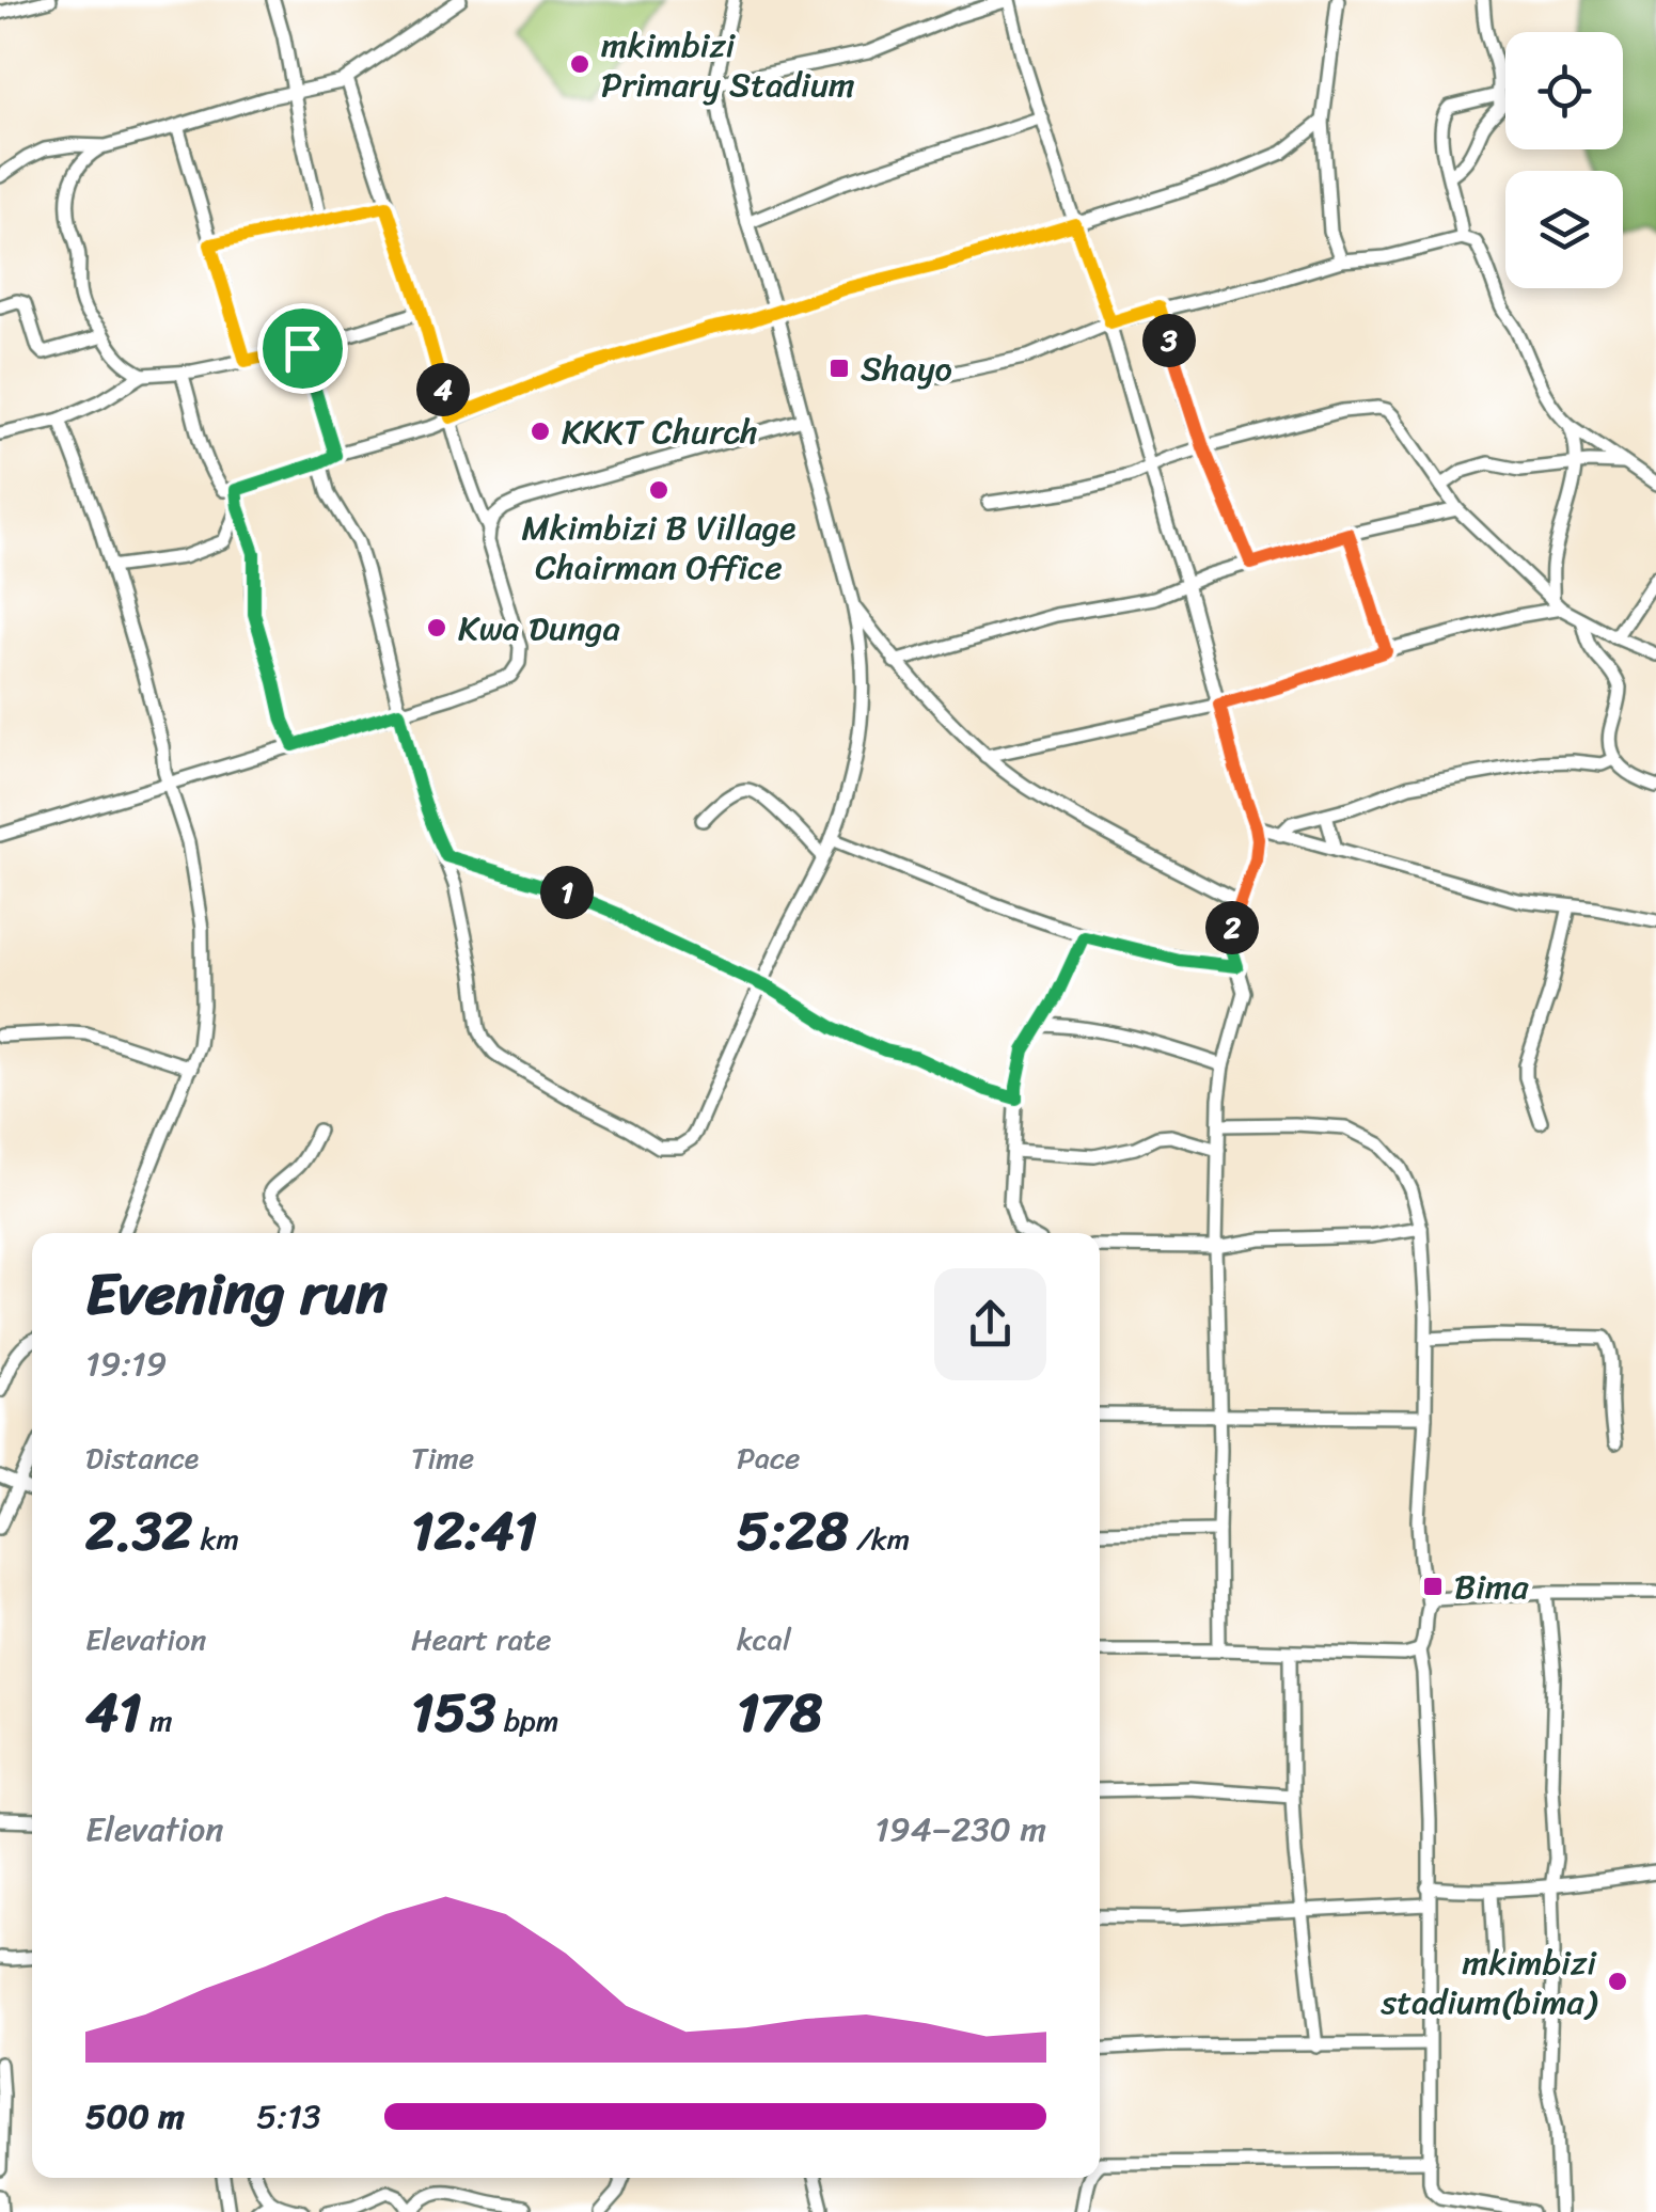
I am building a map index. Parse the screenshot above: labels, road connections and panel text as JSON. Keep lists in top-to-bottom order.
{
  "places": {
    "other": [
      "mkimbizi Primary Stadium",
      "KKKT Church",
      "Mkimbizi B Village Chairman Office",
      "Kwa Dunga",
      "mkimbizi stadium(bima)"
    ],
    "transit": ["Shayo", "Bima"]
  },
  "page": {
    "pins": [
      "3",
      "4",
      "1",
      "2"
    ],
    "heading": ["Evening run", "19:19"],
    "stats": [
      ["Distance", "2.32 km"],
      ["Time", "12:41"],
      ["Pace", "5:28 /km"],
      ["Elevation", "41 m"],
      ["Heart rate", "153 bpm"],
      ["kcal", "178"]
    ],
    "chart": ["Elevation", "194–230 m"],
    "list": [
      {
        "name": "500 m",
        "note": "5:13"
      }
    ]
  }
}
